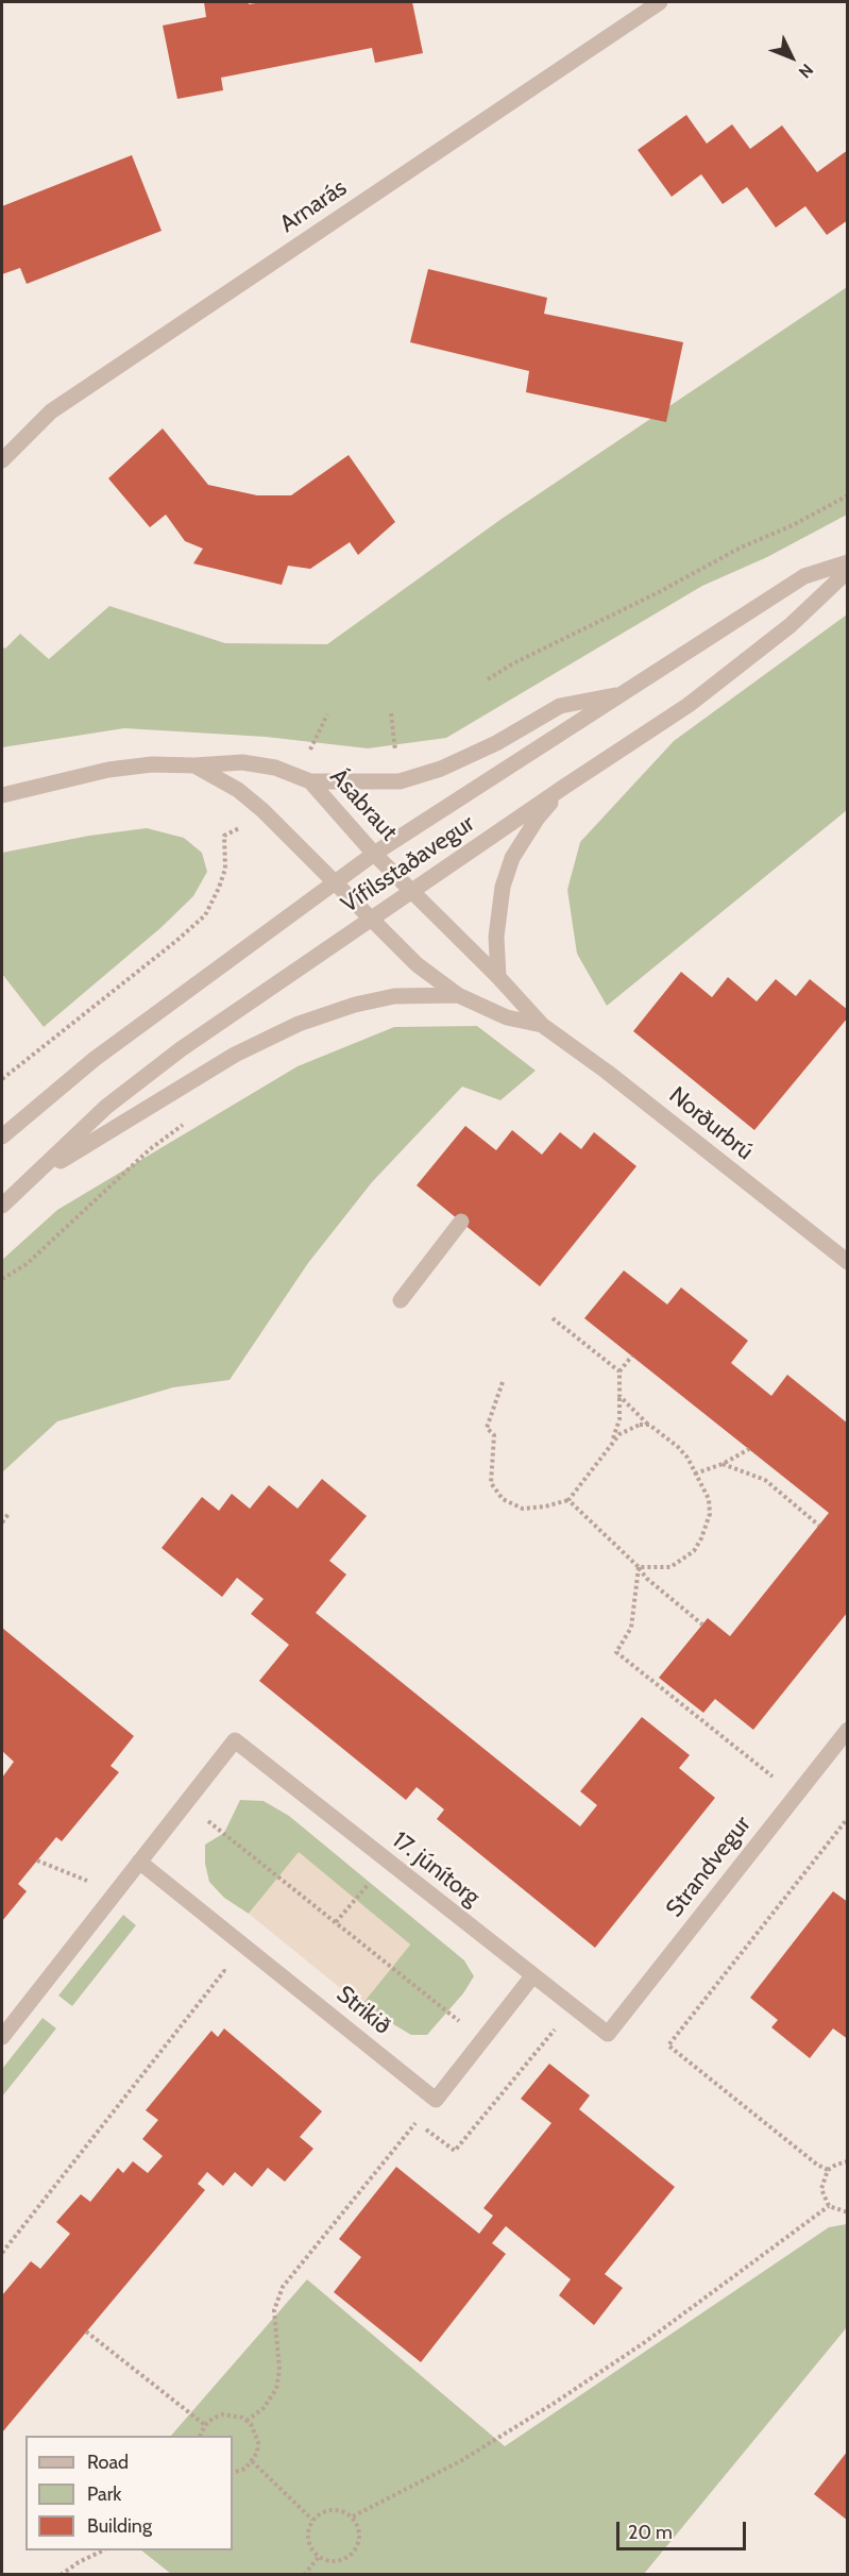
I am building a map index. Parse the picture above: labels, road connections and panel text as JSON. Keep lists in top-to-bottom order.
{
  "streets": {
    "street": [
      "Arnarás",
      "Ásabraut",
      "Vífilsstaðavegur",
      "Norðurbrú",
      "Strandvegur",
      "17. júnítorg",
      "Strikið"
    ]
  },
  "crossings": [
    ["Ásabraut", "Vífilsstaðavegur"],
    ["Ásabraut", "Norðurbrú"],
    ["Vífilsstaðavegur", "Norðurbrú"],
    ["Strandvegur", "17. júnítorg"],
    ["17. júnítorg", "Strikið"]
  ],
  "legend": ["Road", "Park", "Building"],
  "scale_bar": "20 m",
  "north": "bottom right"
}
